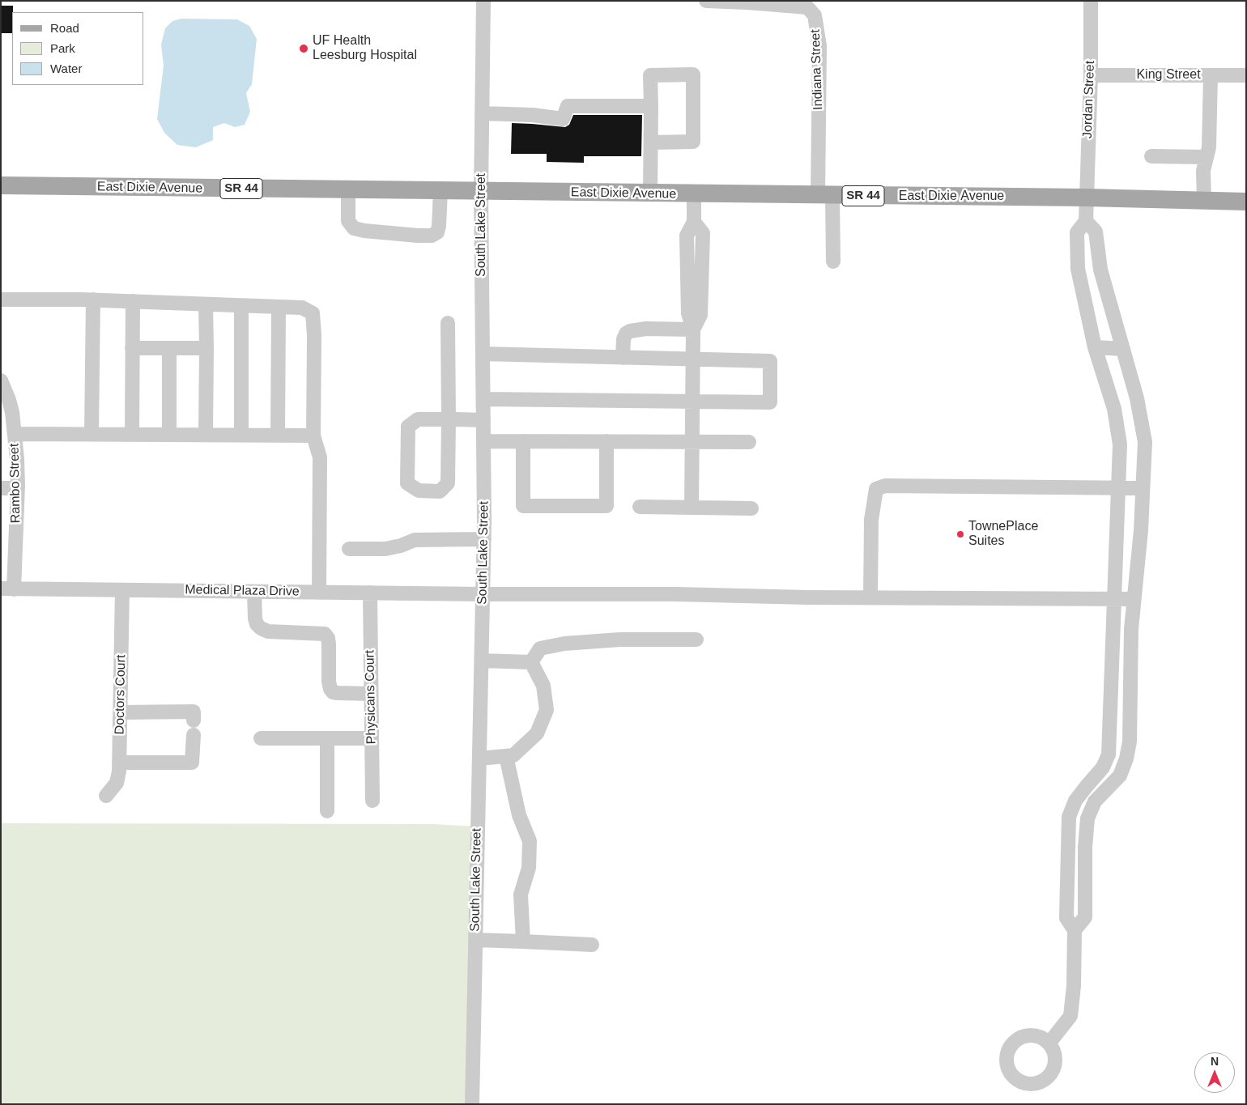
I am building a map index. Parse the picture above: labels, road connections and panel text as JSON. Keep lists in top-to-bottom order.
{
  "streets": {
    "main road": ["East Dixie Avenue", "SR 44"],
    "street": [
      "Indiana Street",
      "King Street",
      "Jordan Street",
      "South Lake Street",
      "Rambo Street",
      "Medical Plaza Drive",
      "Doctors Court",
      "Physicans Court"
    ]
  },
  "crossings": [
    ["Indiana Street", "East Dixie Avenue"],
    ["King Street", "Jordan Street"],
    ["Jordan Street", "East Dixie Avenue"],
    ["East Dixie Avenue", "South Lake Street"],
    ["South Lake Street", "Medical Plaza Drive"],
    ["Rambo Street", "Medical Plaza Drive"],
    ["Medical Plaza Drive", "Doctors Court"],
    ["Medical Plaza Drive", "Physicans Court"]
  ],
  "places": ["UF Health Leesburg Hospital", "TownePlace Suites"],
  "legend": ["Road", "Park", "Water"],
  "north": "top"
}
